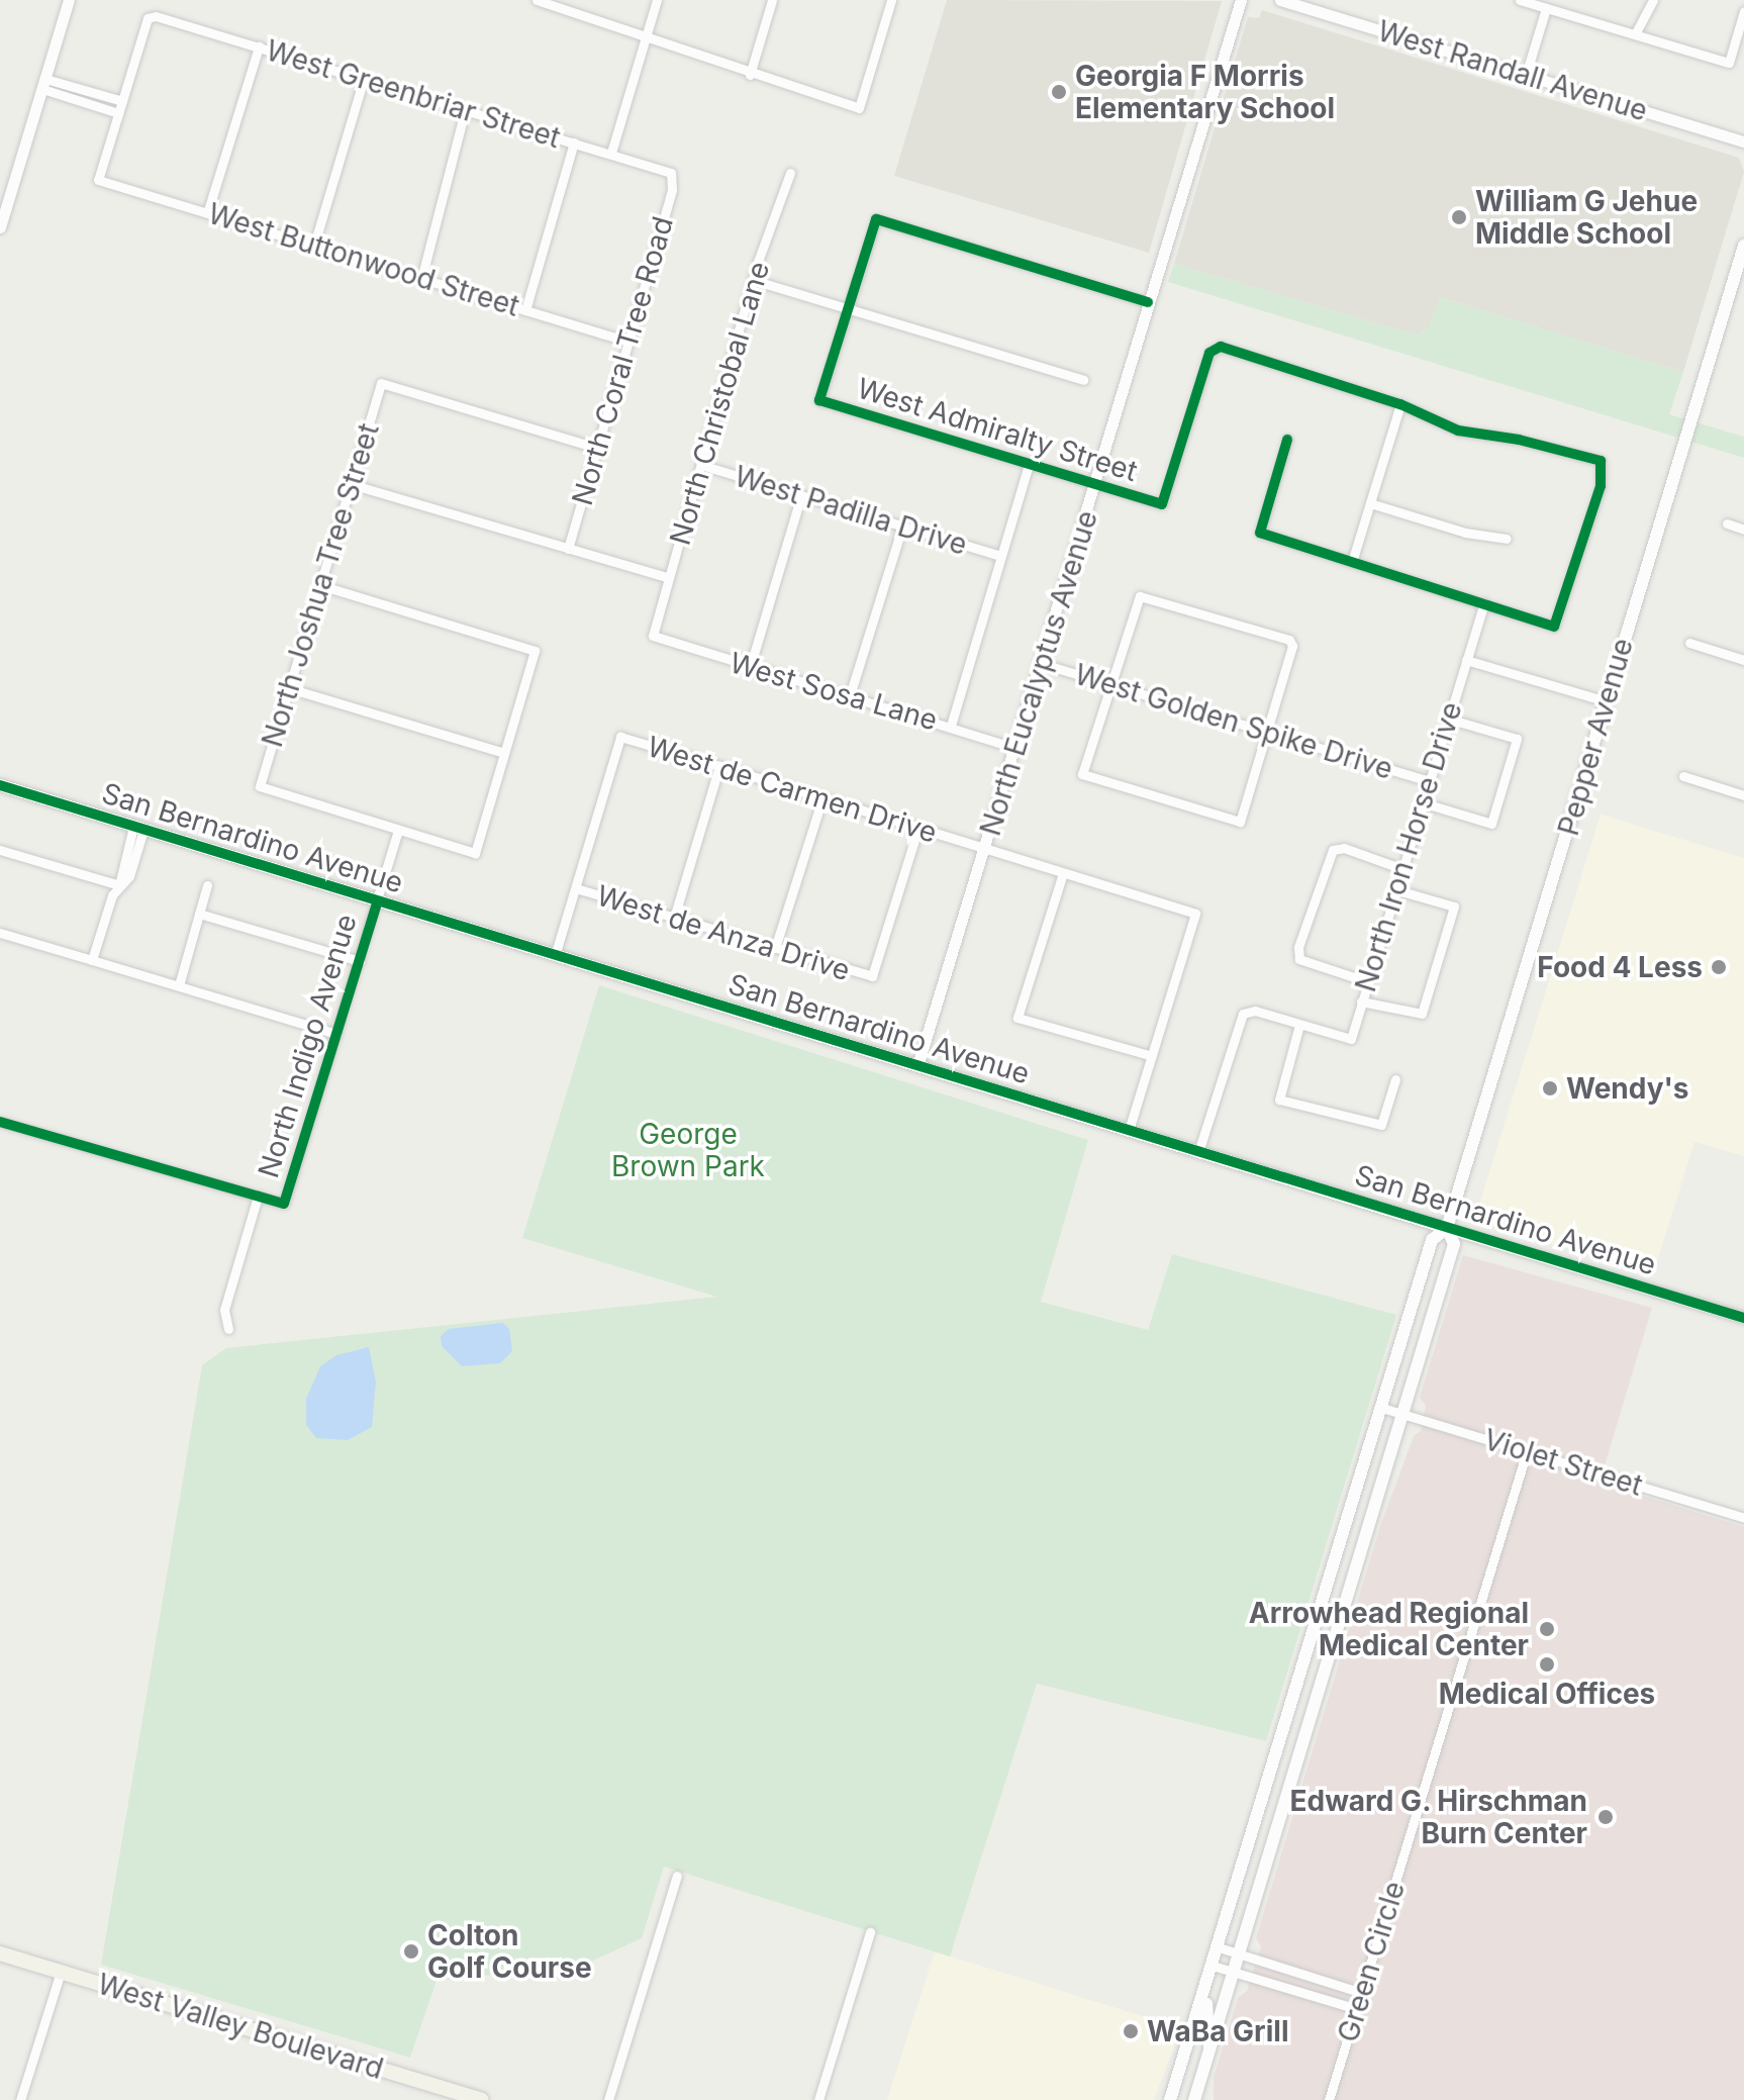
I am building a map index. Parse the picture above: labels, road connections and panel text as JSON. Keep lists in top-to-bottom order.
{
  "streets": {
    "main road": ["Pepper Avenue", "San Bernardino Avenue", "West Valley Boulevard"],
    "street": [
      "West Randall Avenue",
      "West Greenbriar Street",
      "West Buttonwood Street",
      "North Coral Tree Road",
      "North Christobal Lane",
      "West Admiralty Street",
      "West Padilla Drive",
      "North Joshua Tree Street",
      "North Eucalyptus Avenue",
      "West Sosa Lane",
      "West Golden Spike Drive",
      "West de Carmen Drive",
      "North Iron Horse Drive",
      "West de Anza Drive",
      "North Indigo Avenue",
      "Violet Street",
      "Green Circle"
    ]
  },
  "crossings": [
    ["West Greenbriar Street", "North Coral Tree Road"],
    ["West Buttonwood Street", "North Coral Tree Road"],
    ["North Coral Tree Road", "North Joshua Tree Street"],
    ["North Christobal Lane", "West Padilla Drive"],
    ["North Christobal Lane", "West Sosa Lane"],
    ["West Admiralty Street", "North Eucalyptus Avenue"],
    ["North Joshua Tree Street", "North Indigo Avenue"],
    ["North Eucalyptus Avenue", "West Sosa Lane"],
    ["North Eucalyptus Avenue", "West Golden Spike Drive"],
    ["North Eucalyptus Avenue", "West de Carmen Drive"],
    ["North Eucalyptus Avenue", "San Bernardino Avenue"],
    ["West Golden Spike Drive", "North Iron Horse Drive"],
    ["Pepper Avenue", "San Bernardino Avenue"],
    ["Pepper Avenue", "Violet Street"],
    ["West de Carmen Drive", "West de Anza Drive"],
    ["San Bernardino Avenue", "North Indigo Avenue"],
    ["Violet Street", "Green Circle"]
  ],
  "parks": ["George Brown Park"],
  "places": [
    "Georgia F Morris Elementary School",
    "William G Jehue Middle School",
    "Food 4 Less",
    "Wendy's",
    "Arrowhead Regional Medical Center",
    "Medical Offices",
    "Edward G. Hirschman Burn Center",
    "Colton Golf Course",
    "WaBa Grill"
  ]
}
